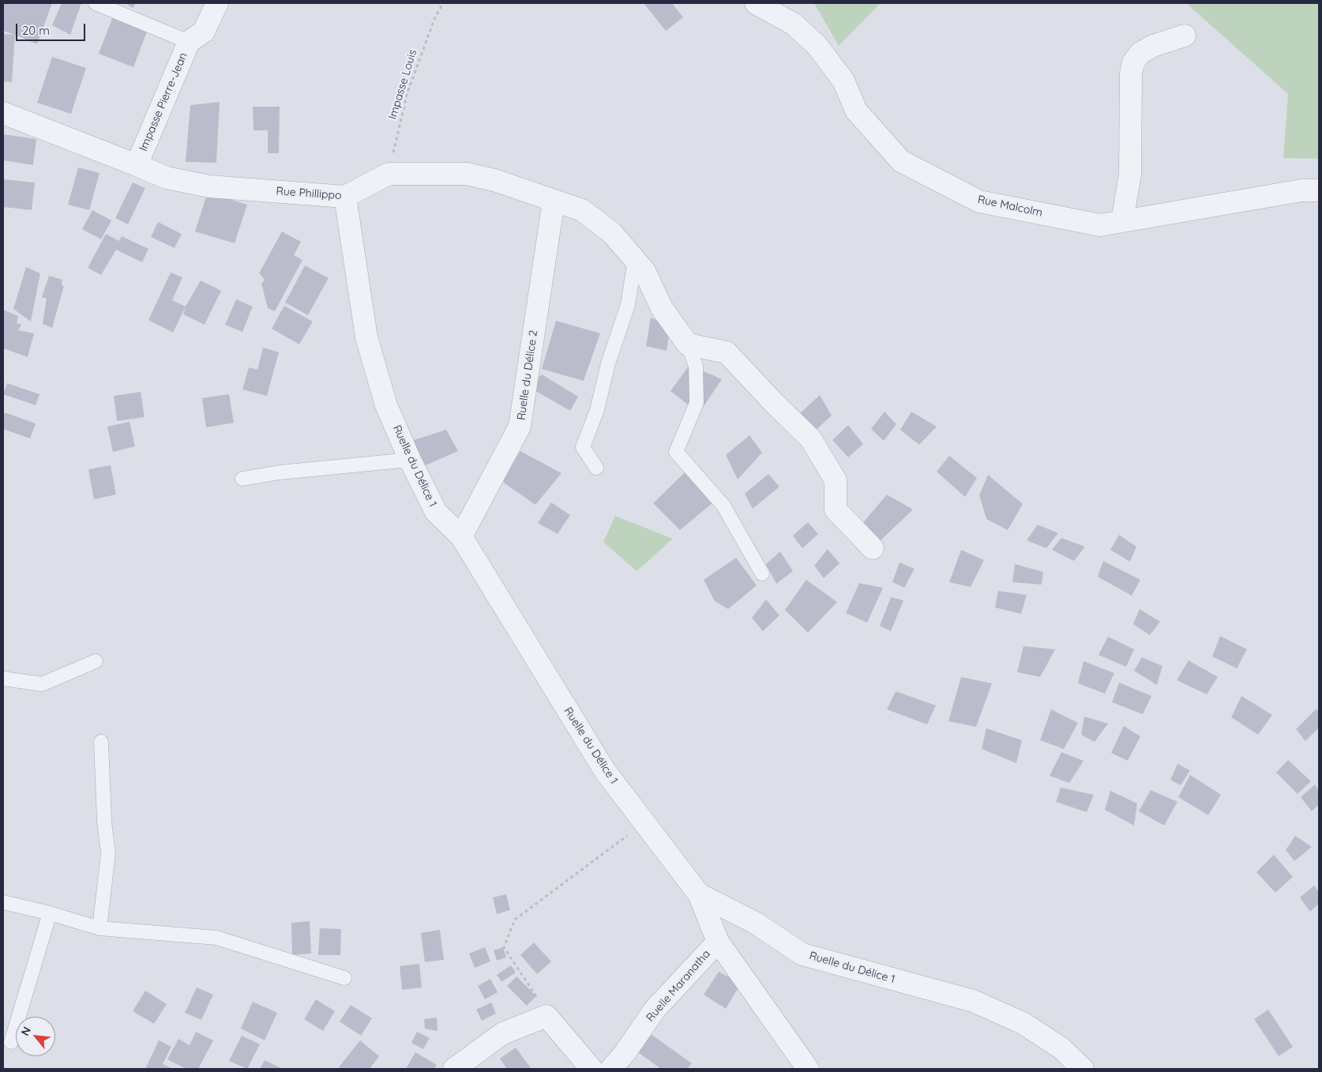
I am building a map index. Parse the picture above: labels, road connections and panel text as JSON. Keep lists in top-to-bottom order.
{
  "streets": {
    "street": [
      "Impasse Pierre-Jean",
      "Rue Phillippo",
      "Rue Malcolm",
      "Ruelle du Délice 2",
      "Ruelle du Délice 1",
      "Ruelle Maranatha"
    ],
    "path": ["Impasse Louis"]
  },
  "crossings": [
    ["Impasse Louis", "Rue Phillippo"],
    ["Impasse Pierre-Jean", "Rue Phillippo"],
    ["Rue Phillippo", "Ruelle du Délice 2"],
    ["Rue Phillippo", "Ruelle du Délice 1"],
    ["Ruelle du Délice 2", "Ruelle du Délice 1"]
  ],
  "scale_bar": "20 m",
  "north": "top left"
}
